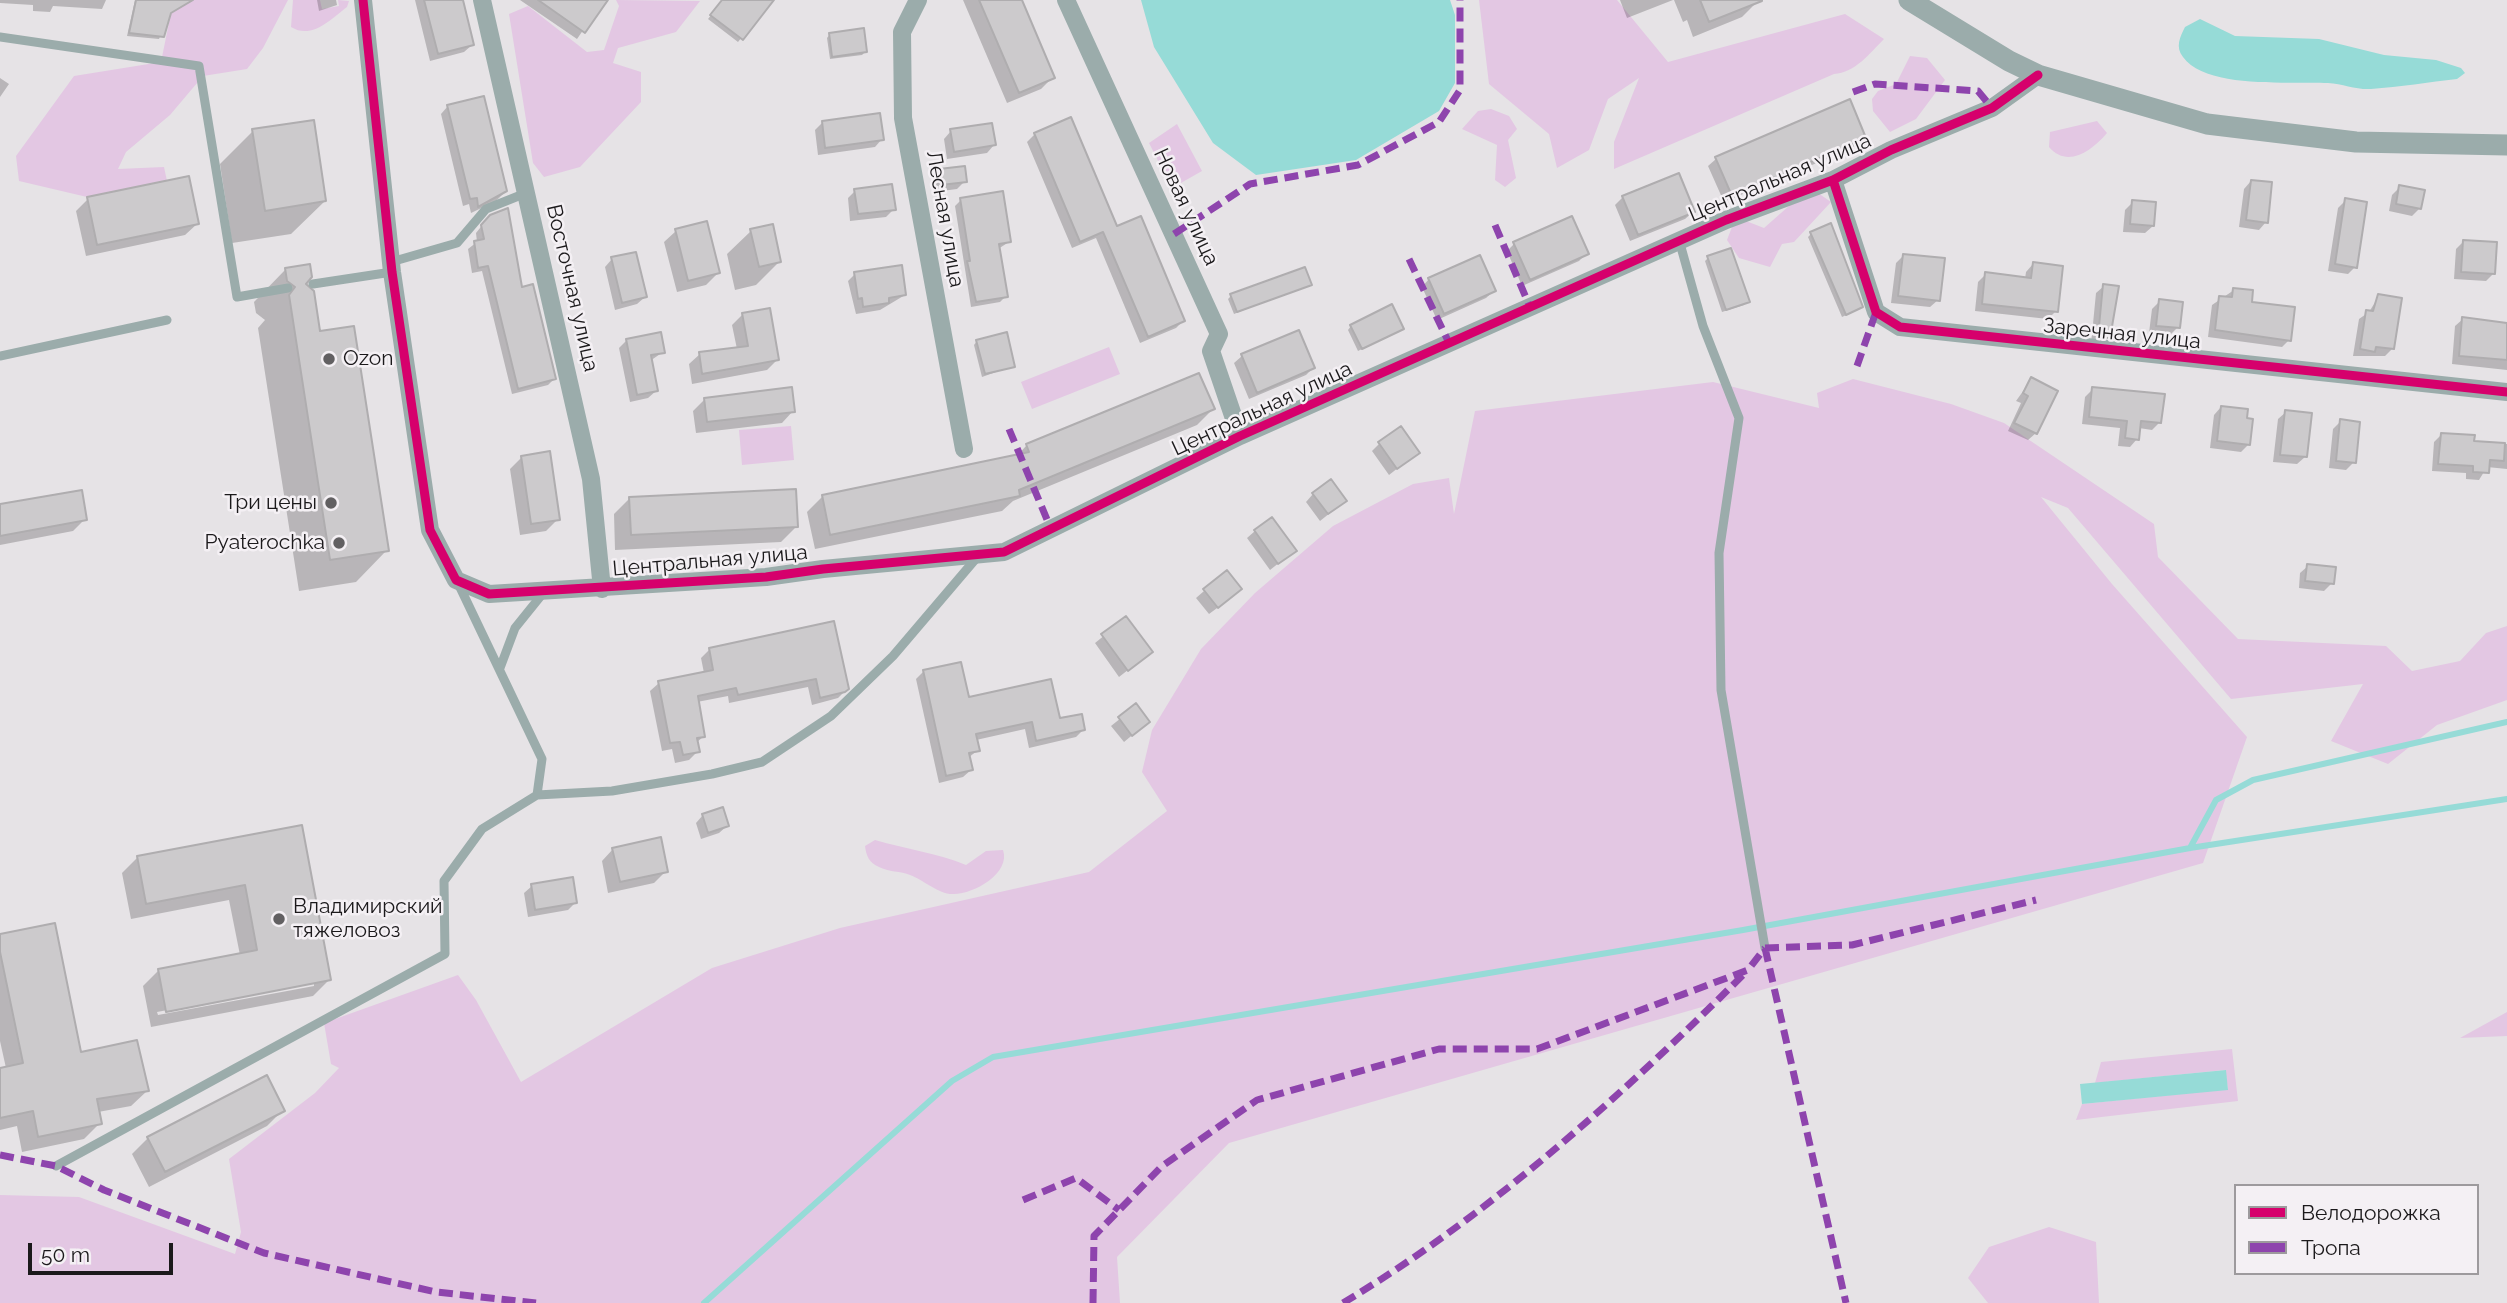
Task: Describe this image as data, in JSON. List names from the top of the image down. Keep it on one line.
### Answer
{"streets":{"street":["Центральная улица","Новая улица","Лесная улица","Восточная улица","Заречная улица"]},"crossings":[["Центральная улица","Новая улица"],["Центральная улица","Восточная улица"],["Центральная улица","Заречная улица"]],"places":["Ozon","Три цены","Pyaterochka","Владимирский тяжеловоз"],"legend":["Велодорожка","Тропа"],"scale_bar":"50 m"}
